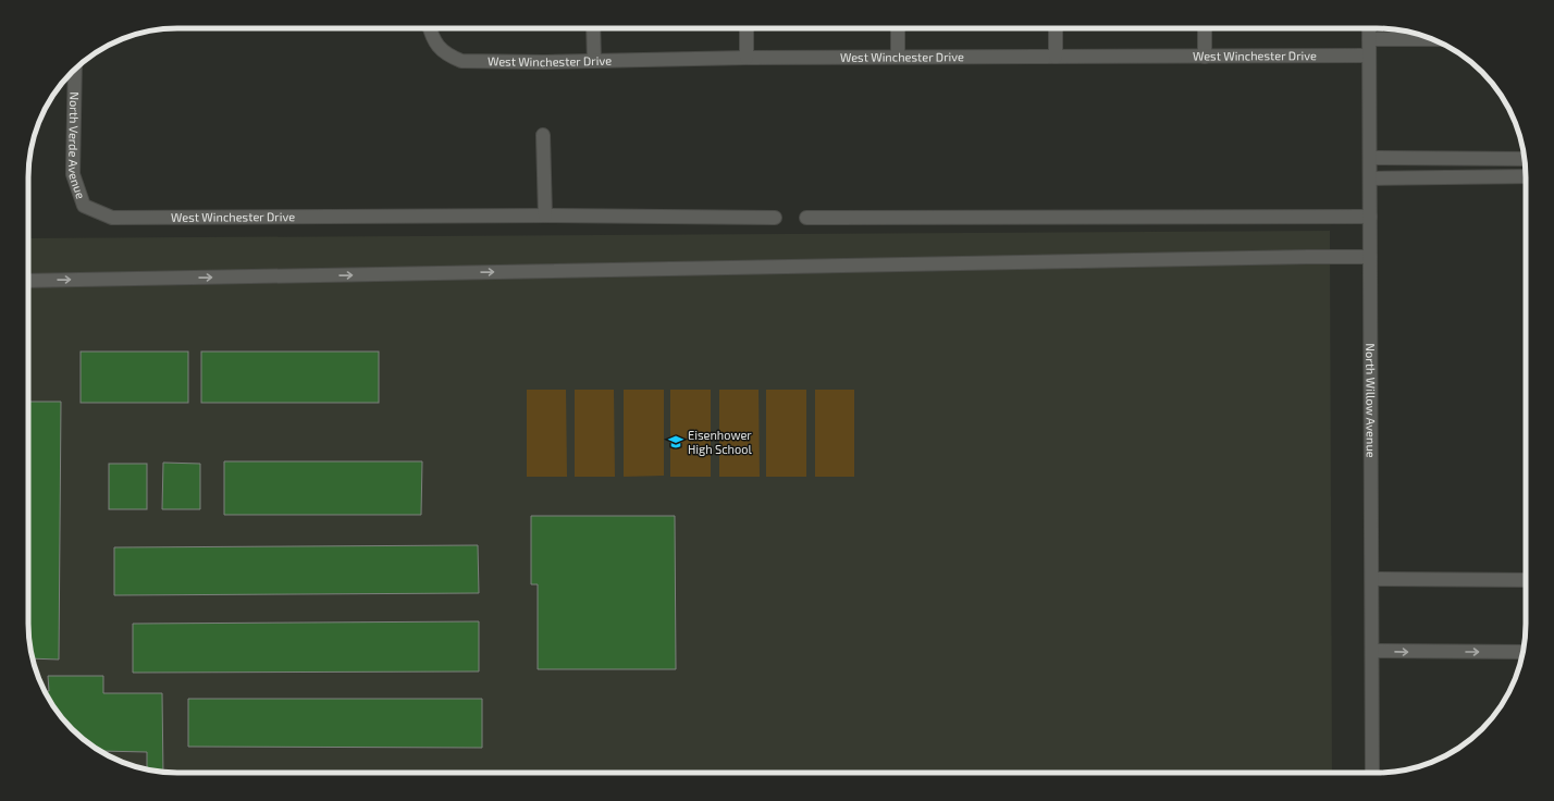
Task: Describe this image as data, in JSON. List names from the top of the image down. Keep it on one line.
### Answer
{"streets":{"street":["West Winchester Drive","North Verde Avenue","North Willow Avenue"]},"crossings":[["West Winchester Drive","North Verde Avenue"],["West Winchester Drive","North Willow Avenue"]],"places":{"school or university":["Eisenhower High School"]}}
